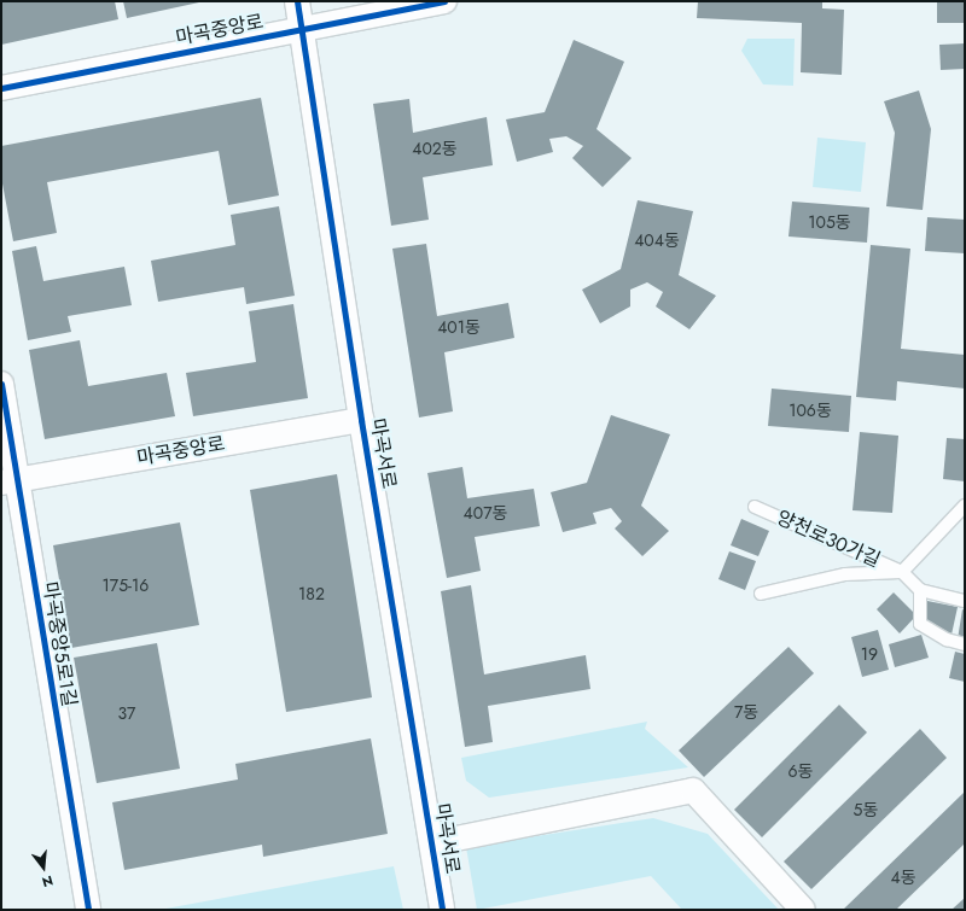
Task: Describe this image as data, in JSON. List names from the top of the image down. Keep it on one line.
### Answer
{"streets":{"street":["마곡중앙로","마곡서로","마곡중앙5로1길"],"lane":["양천로30가길"]},"crossings":[["마곡중앙로","마곡서로"],["마곡중앙로","마곡중앙5로1길"]],"house_numbers":["402동","105동","404동","401동","106동","407동","175-16","182","19","7동","37","6동","5동","4동"],"north":"bottom"}
